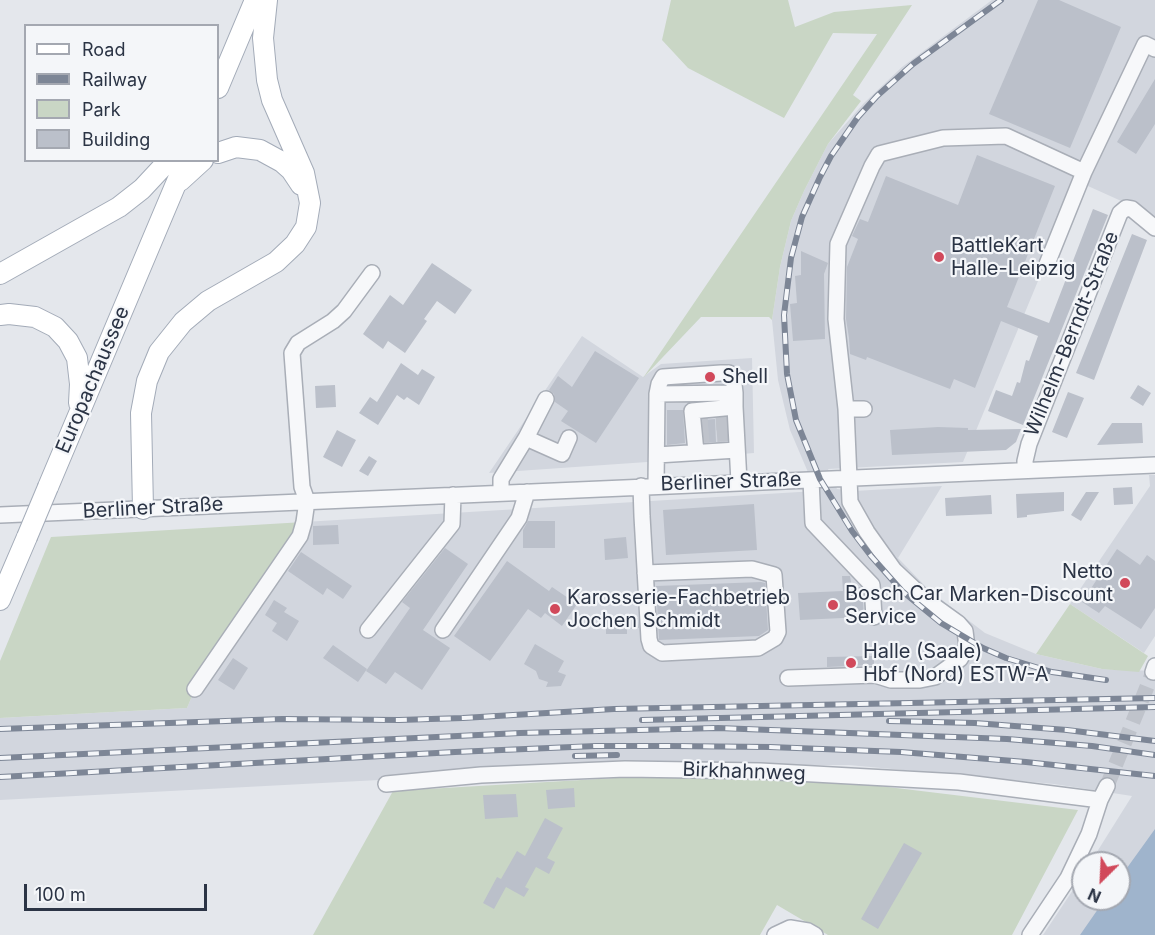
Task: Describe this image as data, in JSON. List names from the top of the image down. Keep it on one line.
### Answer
{"streets":{"main road":["Europachaussee"],"street":["Wilhelm-Berndt-Straße","Berliner Straße","Birkhahnweg"]},"crossings":[["Wilhelm-Berndt-Straße","Berliner Straße"]],"places":["BattleKart Halle-Leipzig","Shell","Netto Marken-Discount","Bosch Car Service","Karosserie-Fachbetrieb Jochen Schmidt","Halle (Saale) Hbf (Nord) ESTW-A"],"legend":["Road","Railway","Park","Building"],"scale_bar":"100 m","north":"bottom left"}
